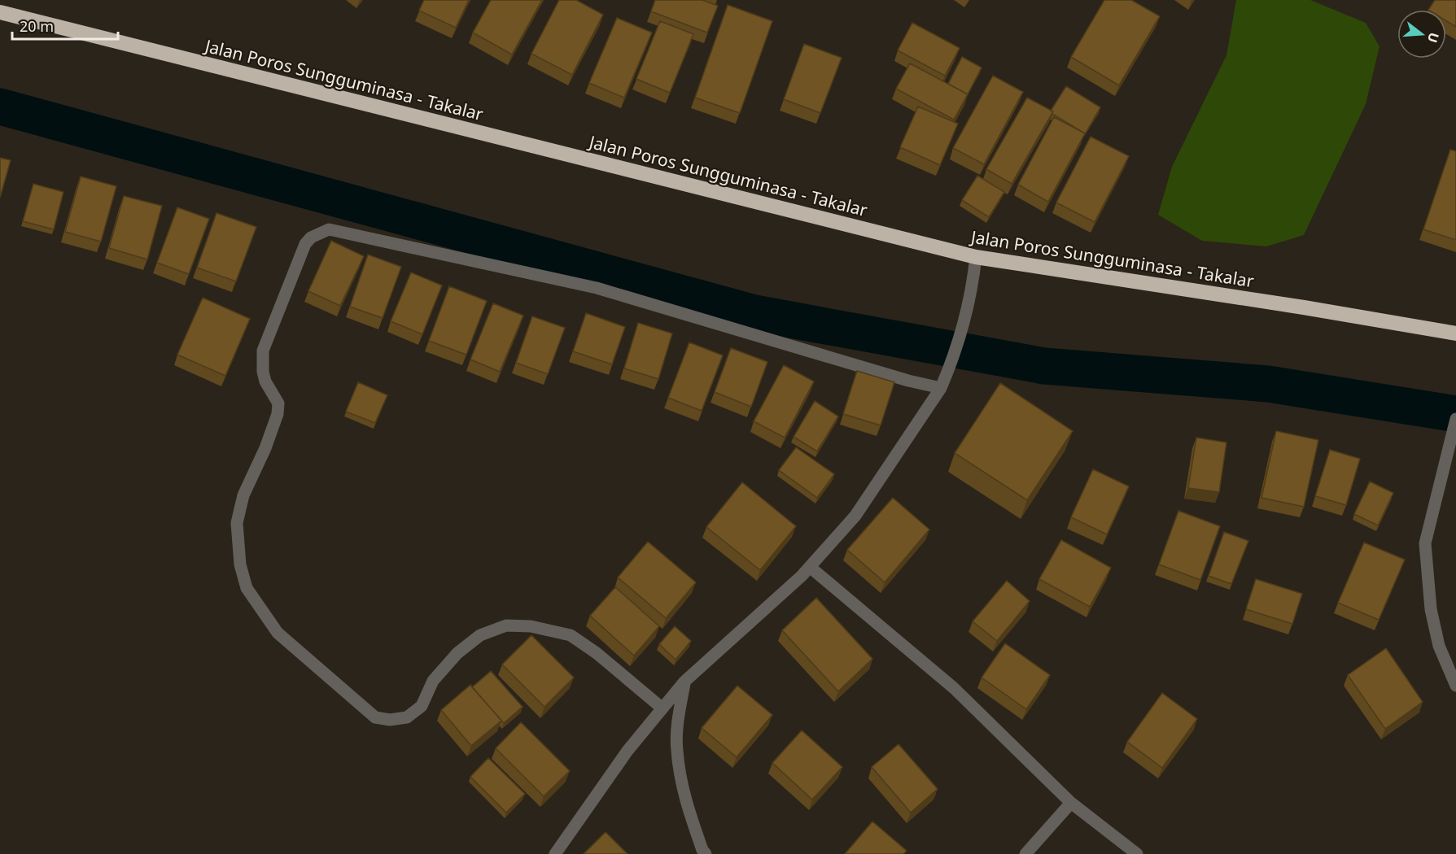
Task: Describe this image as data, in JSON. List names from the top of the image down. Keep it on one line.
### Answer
{"streets":{"highway":["Jalan Poros Sungguminasa - Takalar"]},"scale_bar":"20 m","north":"right"}
